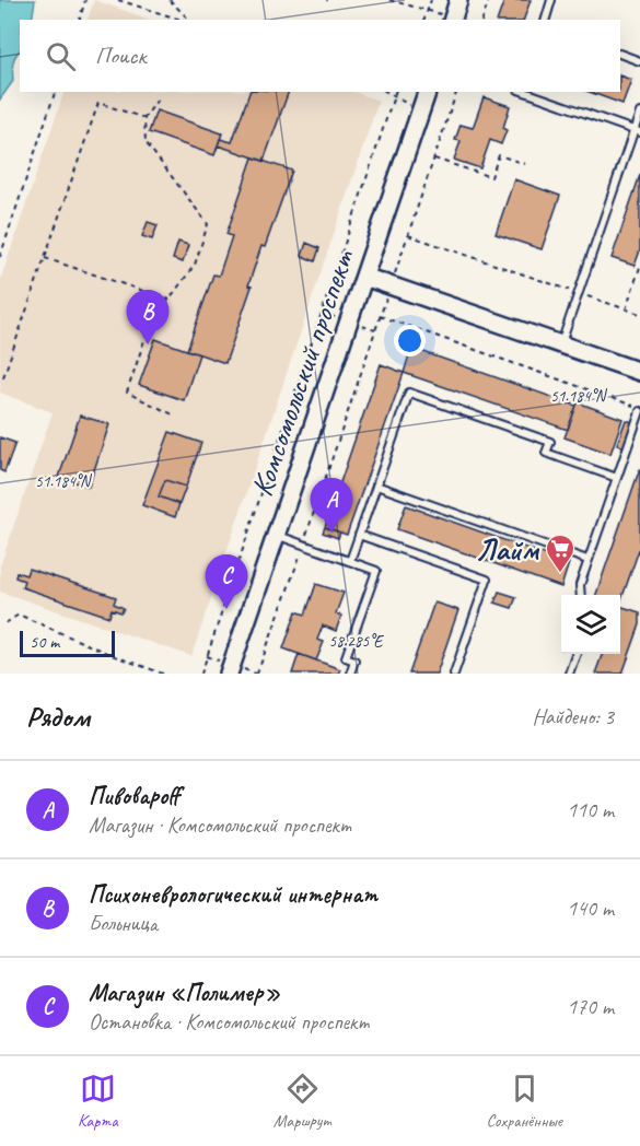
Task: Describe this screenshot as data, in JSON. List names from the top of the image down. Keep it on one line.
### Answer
{"streets":{"street":["Комсомольский проспект"]},"places":{"supermarket":["Лайм"]},"scale_bar":"50 m","page":{"search":"Поиск","pins":["B","A","C"],"scale":"50 m","heading":["Рядом","Найдено: 3"],"list":[{"mark":"A","name":"Пивовароff","note":"Магазин · Комсомольский проспект","value":"110 m"},{"mark":"B","name":"Психоневрологический интернат","note":"Больница","value":"140 m"},{"mark":"C","name":"Магазин «Полимер»","note":"Остановка · Комсомольский проспект","value":"170 m"}],"nav":["Карта","Маршрут","Сохранённые"]},"coordinates":["51.184°N","58.285°E"]}
